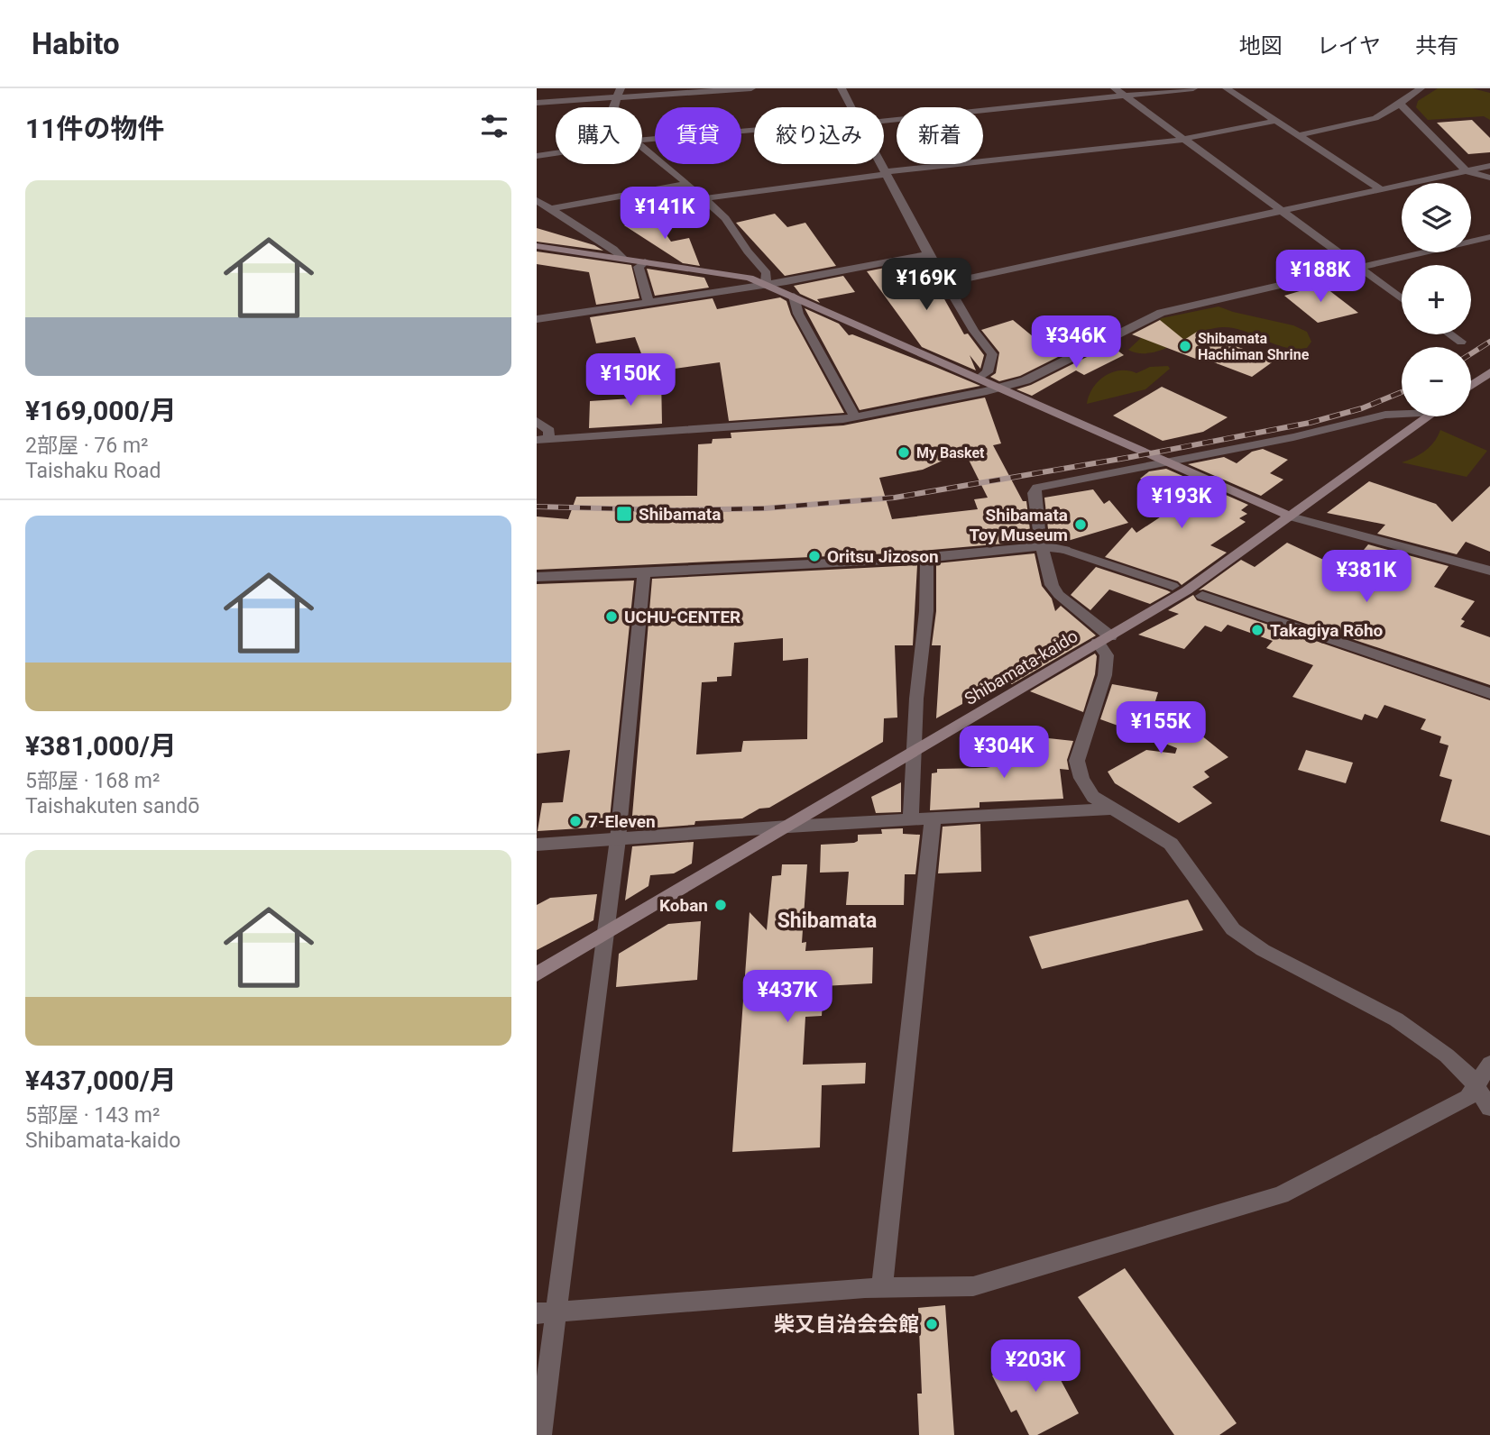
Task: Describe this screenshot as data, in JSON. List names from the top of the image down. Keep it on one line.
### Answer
{"streets":{"main road":["Shibamata-kaido"]},"districts":["Shibamata"],"places":{"other":["Shibamata Hachiman Shrine","My Basket","Shibamata Toy Museum","Oritsu Jizoson","UCHU-CENTER","Takagiya Rōho","7-Eleven","Koban","柴又自治会会館"],"transit":["Shibamata"]},"page":{"header":"Habito","nav":["地図","レイヤ","共有"],"heading":"11件の物件","chip":["購入","賃貸","絞り込み","新着"],"list":[{"name":"¥169,000/月","note":"2部屋 · 76 m² · Taishaku Road"},{"name":"¥381,000/月","note":"5部屋 · 168 m² · Taishakuten sandō"},{"name":"¥437,000/月","note":"5部屋 · 143 m² · Shibamata-kaido"}],"map_buttons":["+","−"],"price":["¥141K","¥188K","¥169K","¥346K","¥150K","¥193K","¥381K","¥155K","¥304K","¥437K","¥203K"]}}
